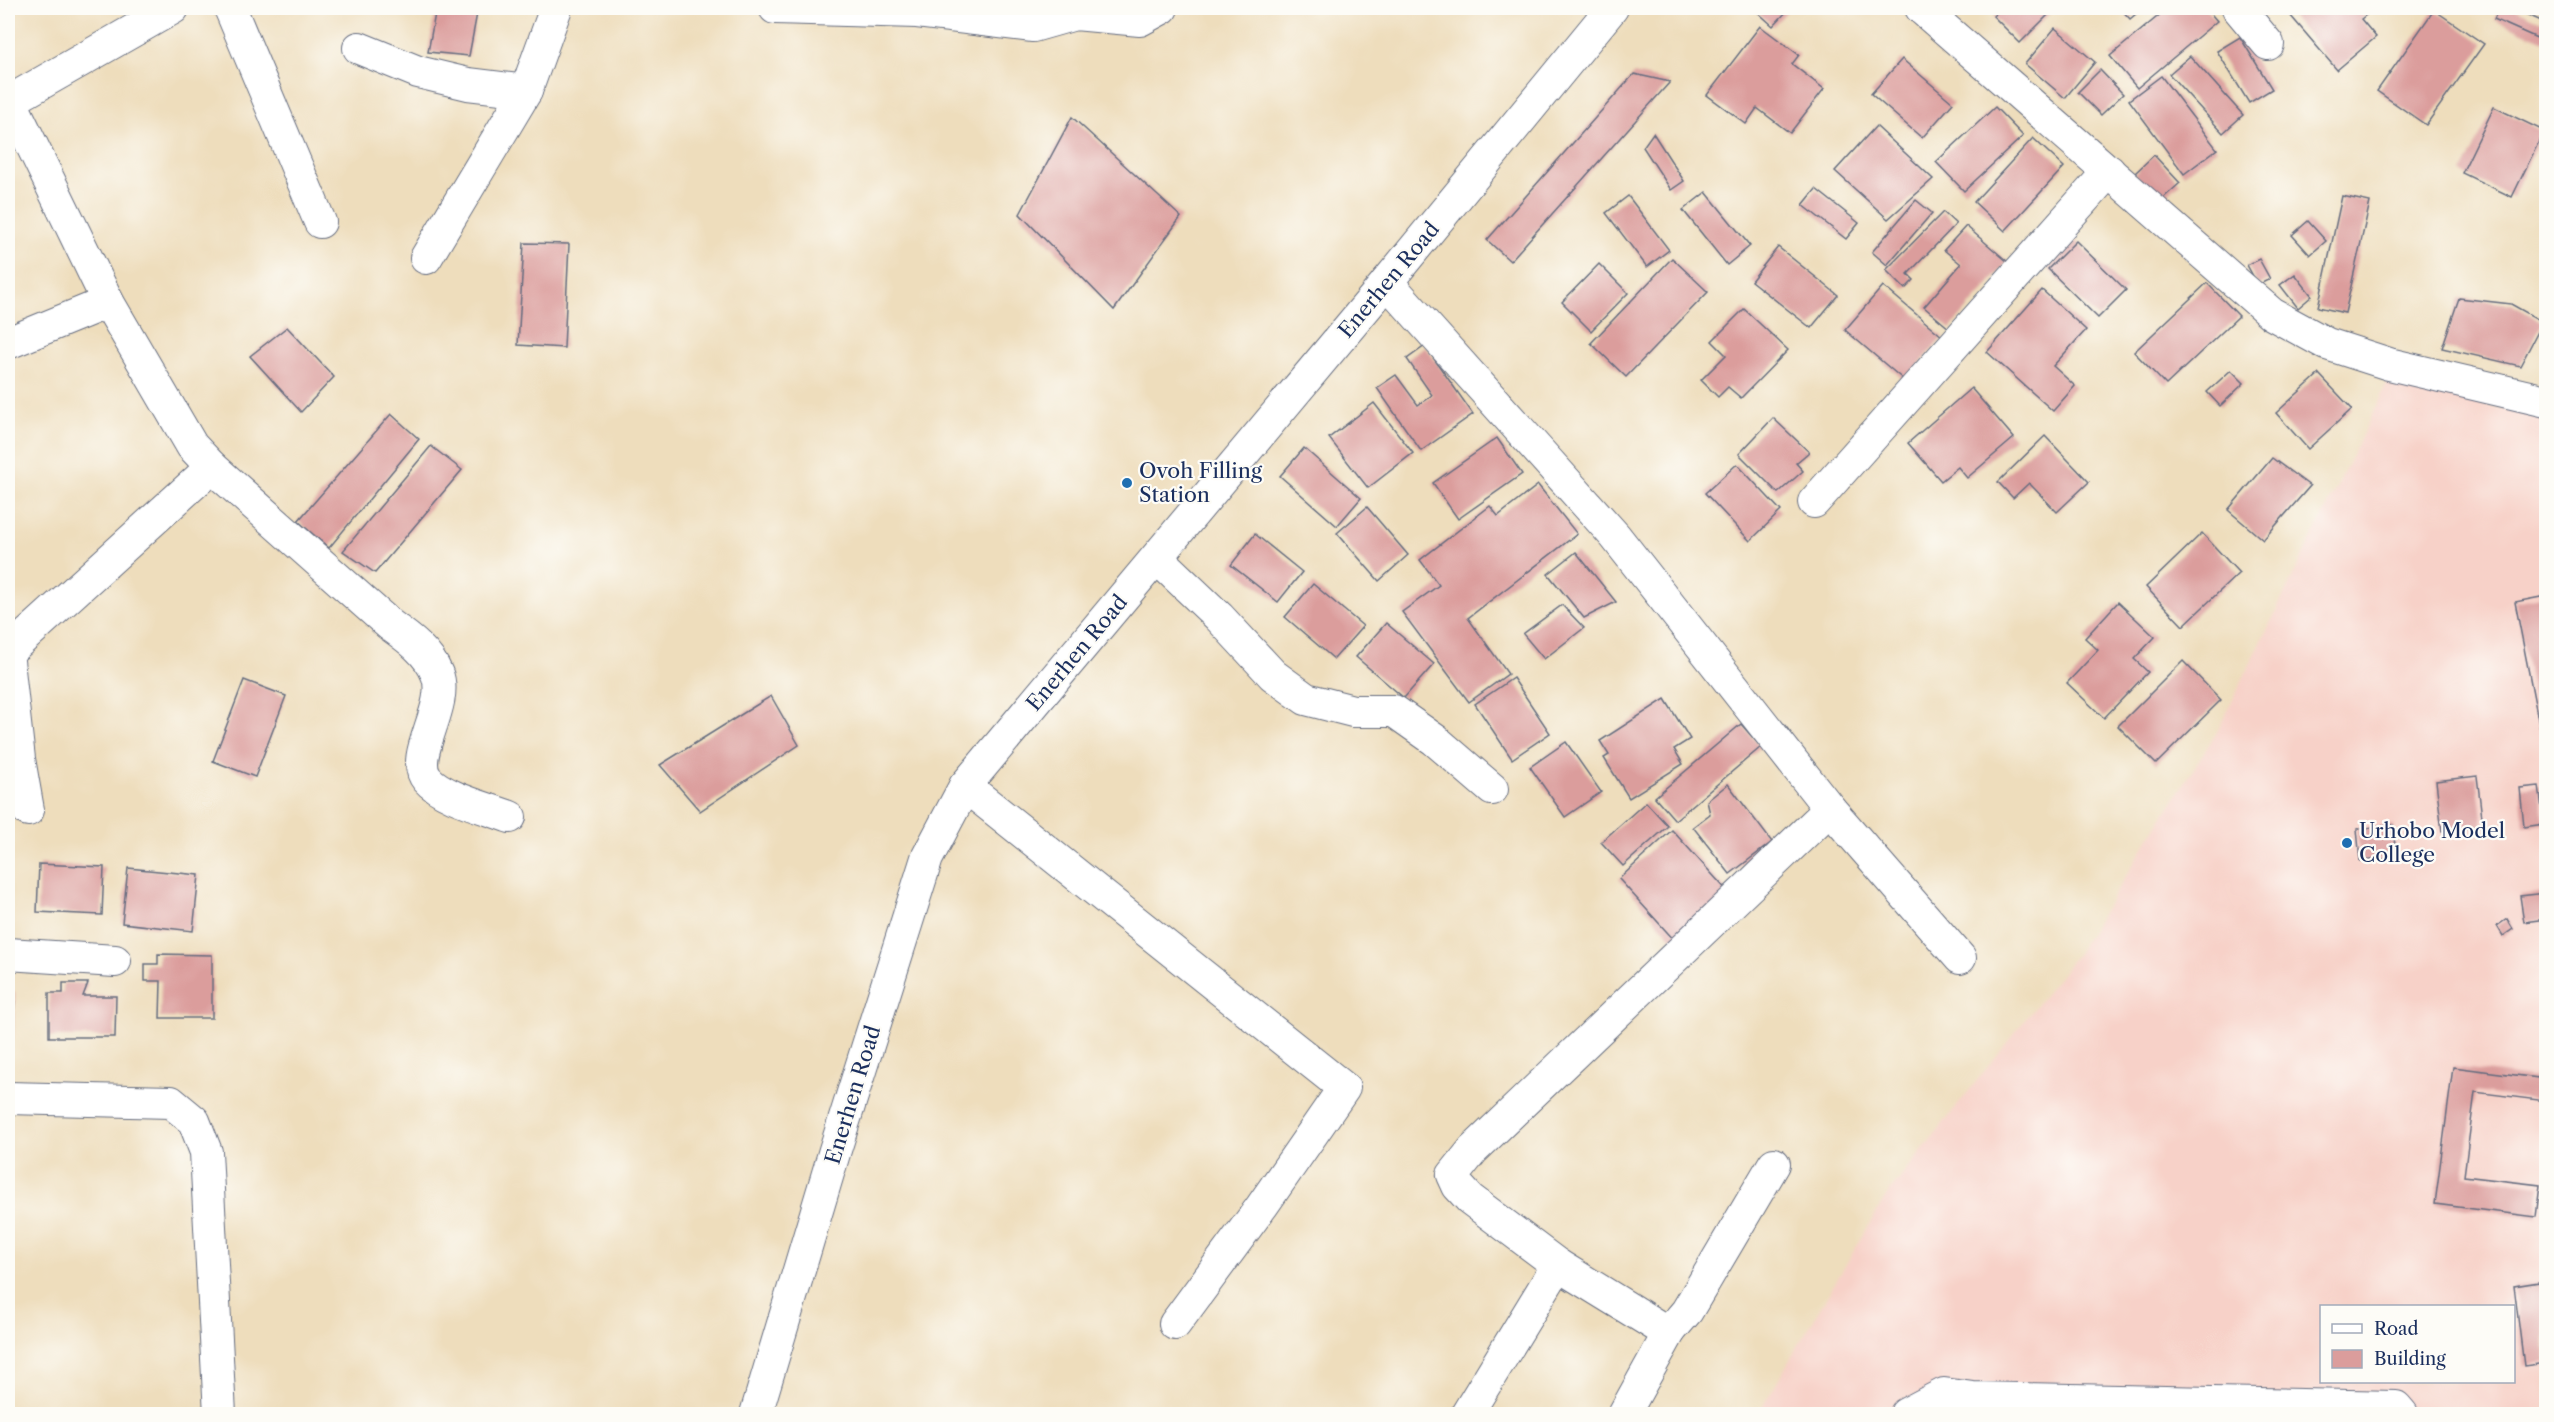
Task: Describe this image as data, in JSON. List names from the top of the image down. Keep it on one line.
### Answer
{"streets":{"street":["Enerhen Road"]},"places":["Ovoh Filling Station","Urhobo Model College"],"legend":["Road","Building"]}
